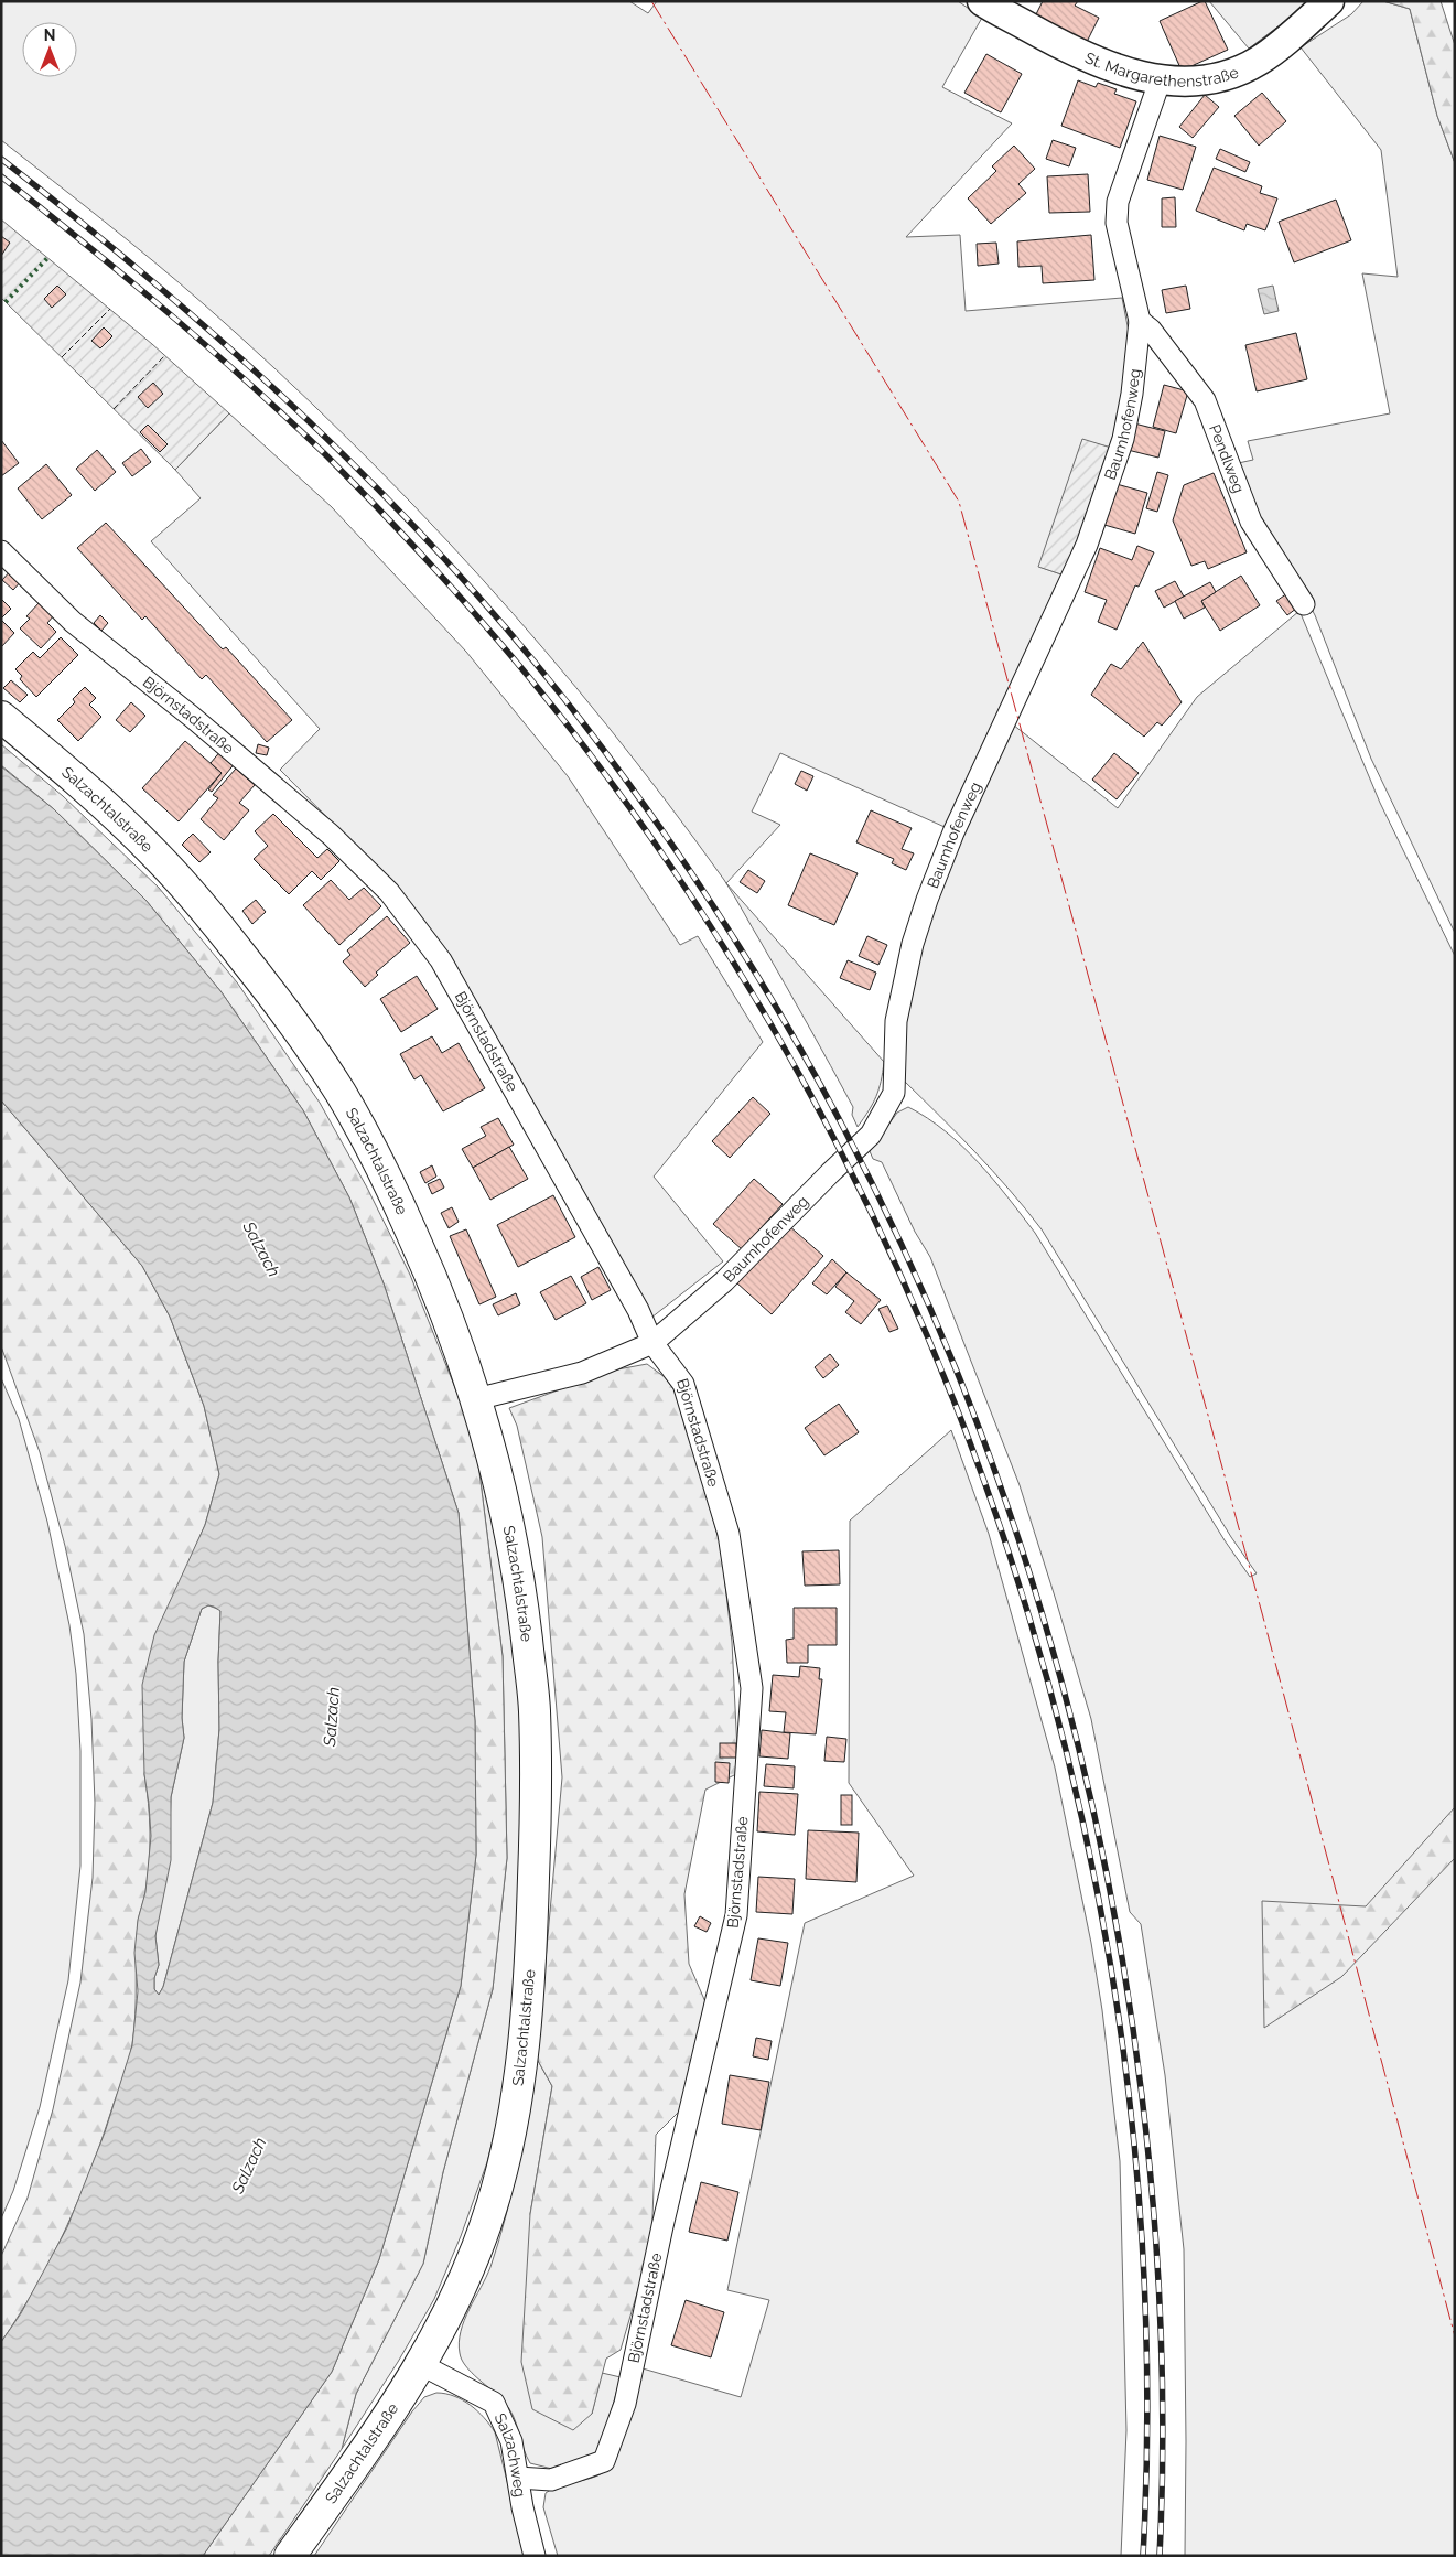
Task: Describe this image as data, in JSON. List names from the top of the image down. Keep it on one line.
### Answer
{"streets":{"main road":["Salzachtalstraße"],"street":["St. Margarethenstraße","Baumhofenweg","Pendlweg","Björnstadstraße","Salzachweg"]},"crossings":[["St. Margarethenstraße","Baumhofenweg"],["Baumhofenweg","Pendlweg"],["Baumhofenweg","Björnstadstraße"],["Baumhofenweg","Salzachtalstraße"],["Björnstadstraße","Salzachweg"],["Salzachtalstraße","Salzachweg"]],"water":["Salzach"],"north":"top"}
